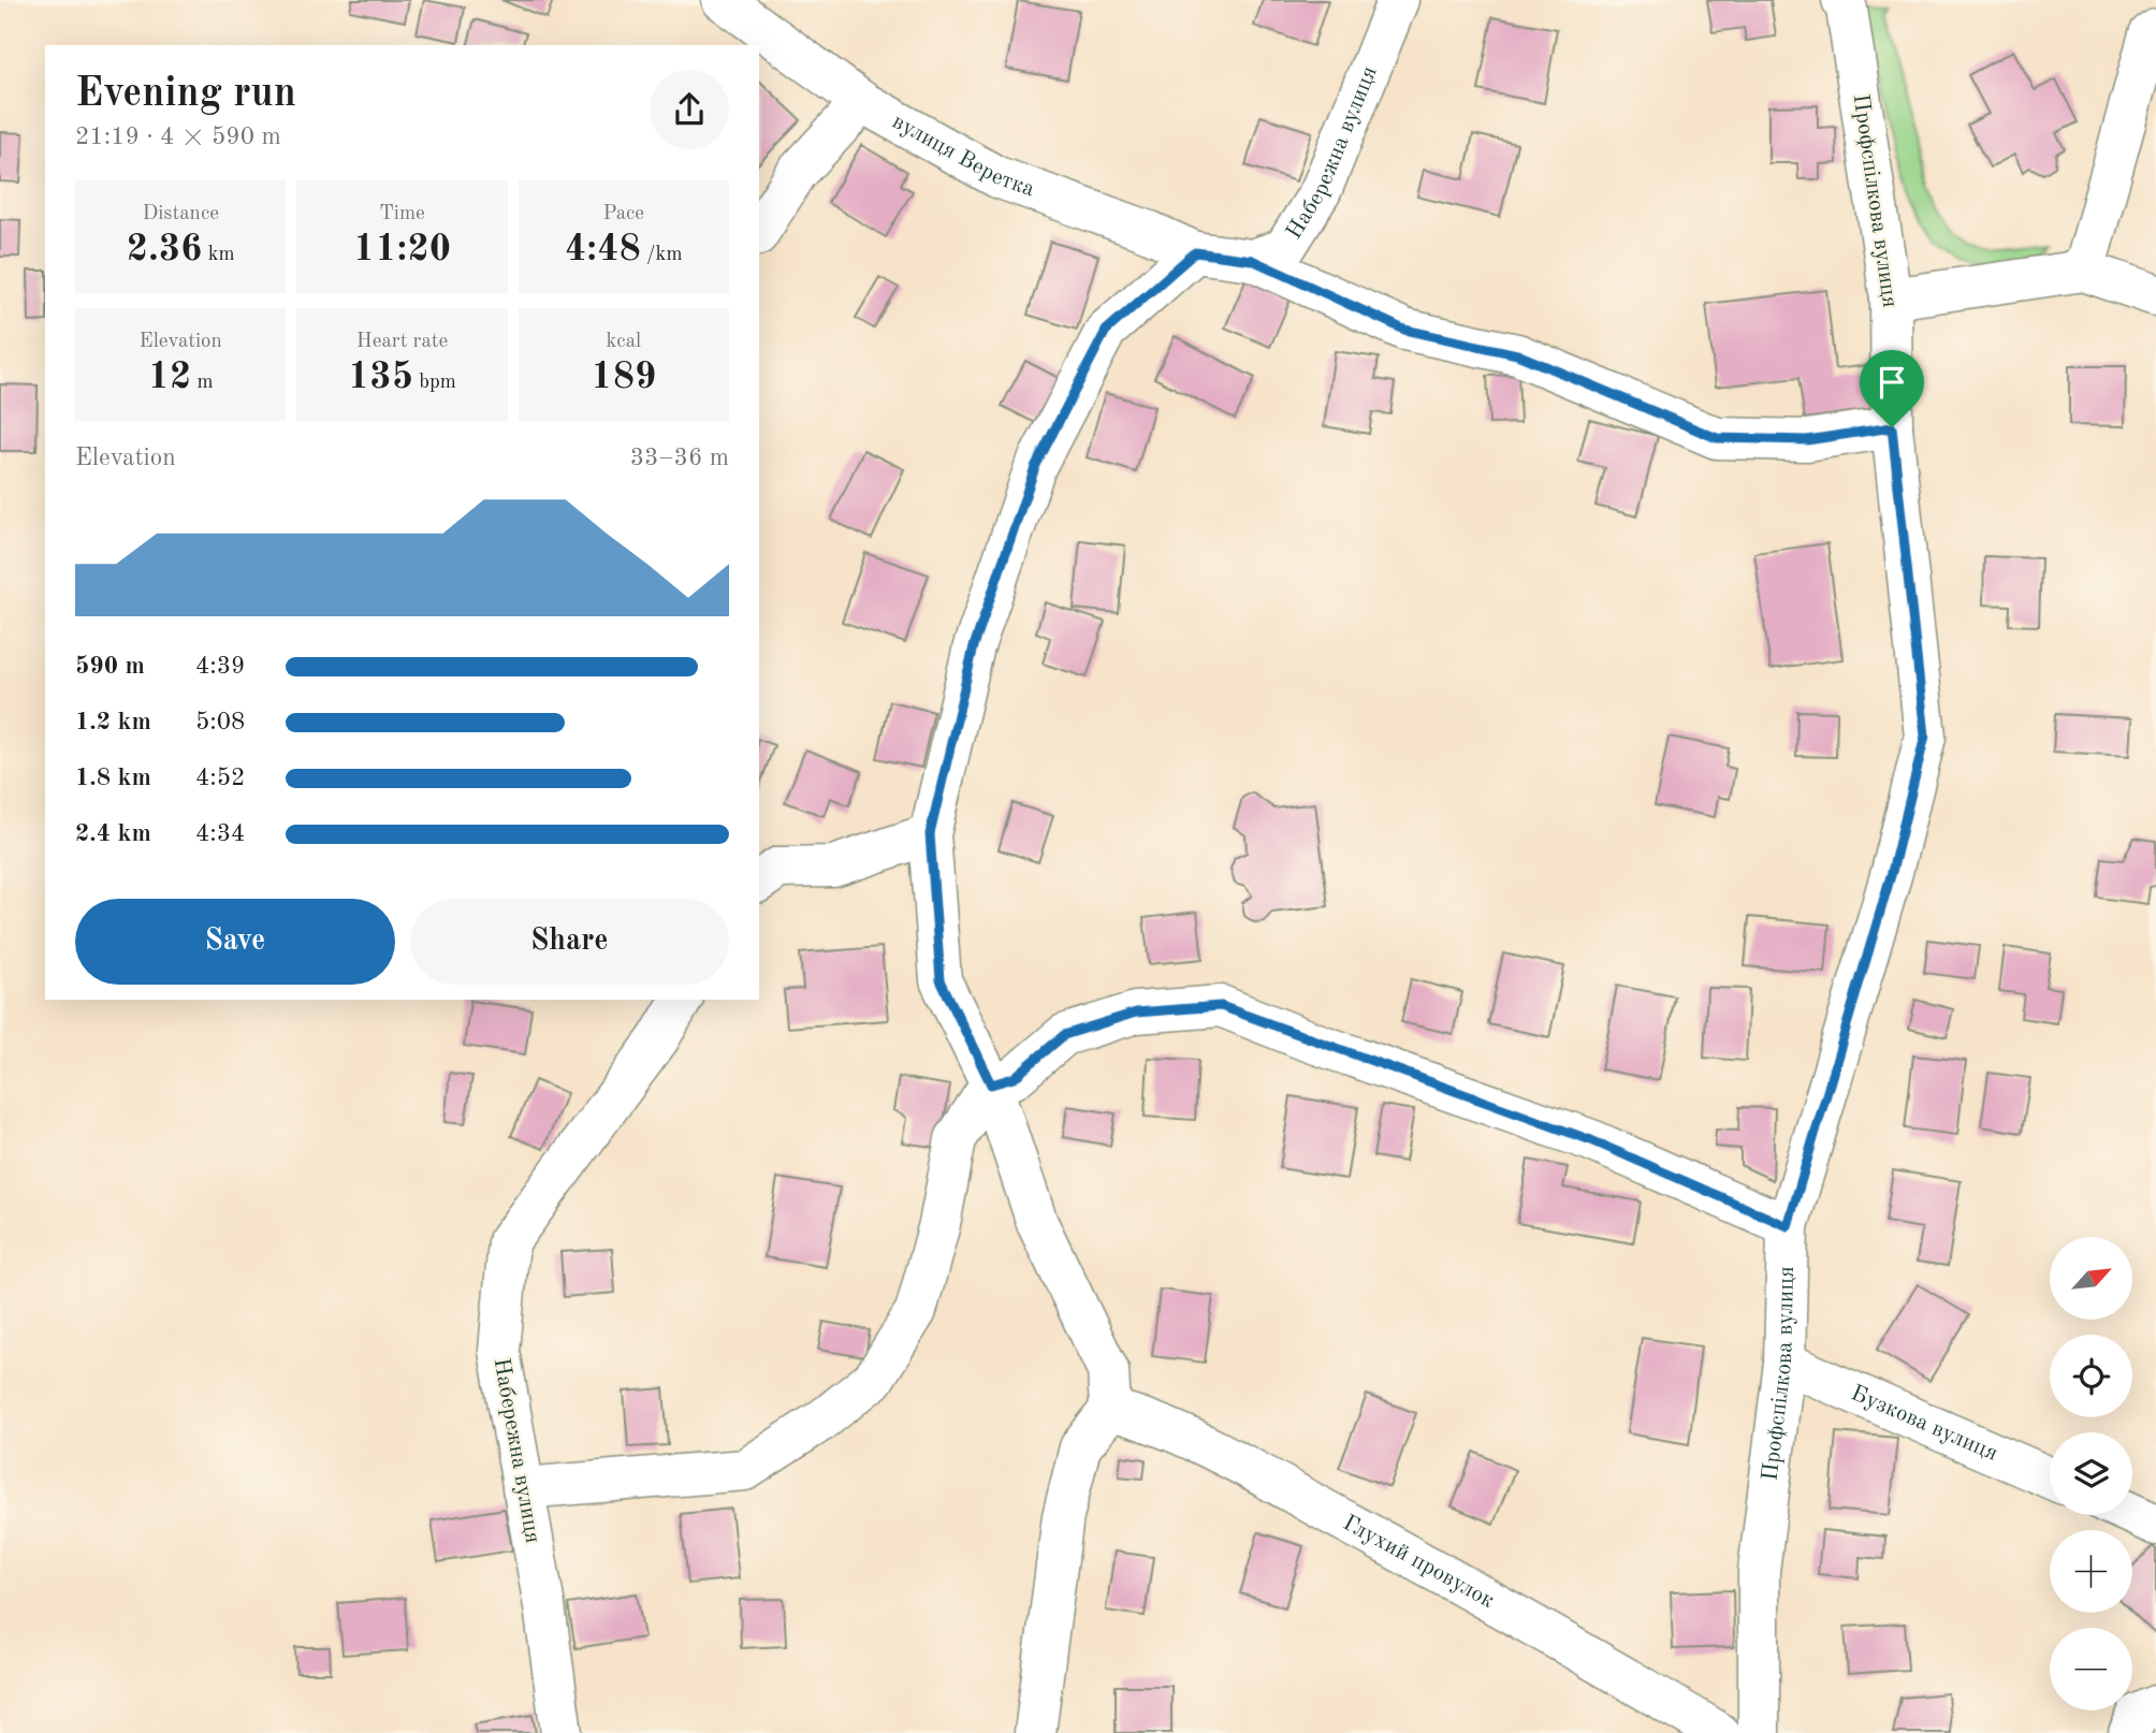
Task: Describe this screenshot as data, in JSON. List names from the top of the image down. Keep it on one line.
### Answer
{"streets":{"street":["Набережна вулиця","вулиця Веретка","Профспілкова вулиця","Бузкова вулиця","Глухий провулок"]},"crossings":[["Набережна вулиця","вулиця Веретка"],["вулиця Веретка","Профспілкова вулиця"],["Профспілкова вулиця","Бузкова вулиця"]],"north":"top right","page":{"heading":["Evening run","21:19 · 4 × 590 m"],"stats":[["Distance","2.36 km"],["Time","11:20"],["Pace","4:48 /km"],["Elevation","12 m"],["Heart rate","135 bpm"],["kcal","189"]],"chart":["Elevation","33–36 m"],"list":[{"name":"590 m","note":"4:39"},{"name":"1.2 km","note":"5:08"},{"name":"1.8 km","note":"4:52"},{"name":"2.4 km","note":"4:34"}],"buttons":["Save","Share"],"map_buttons":["+","−"]}}
